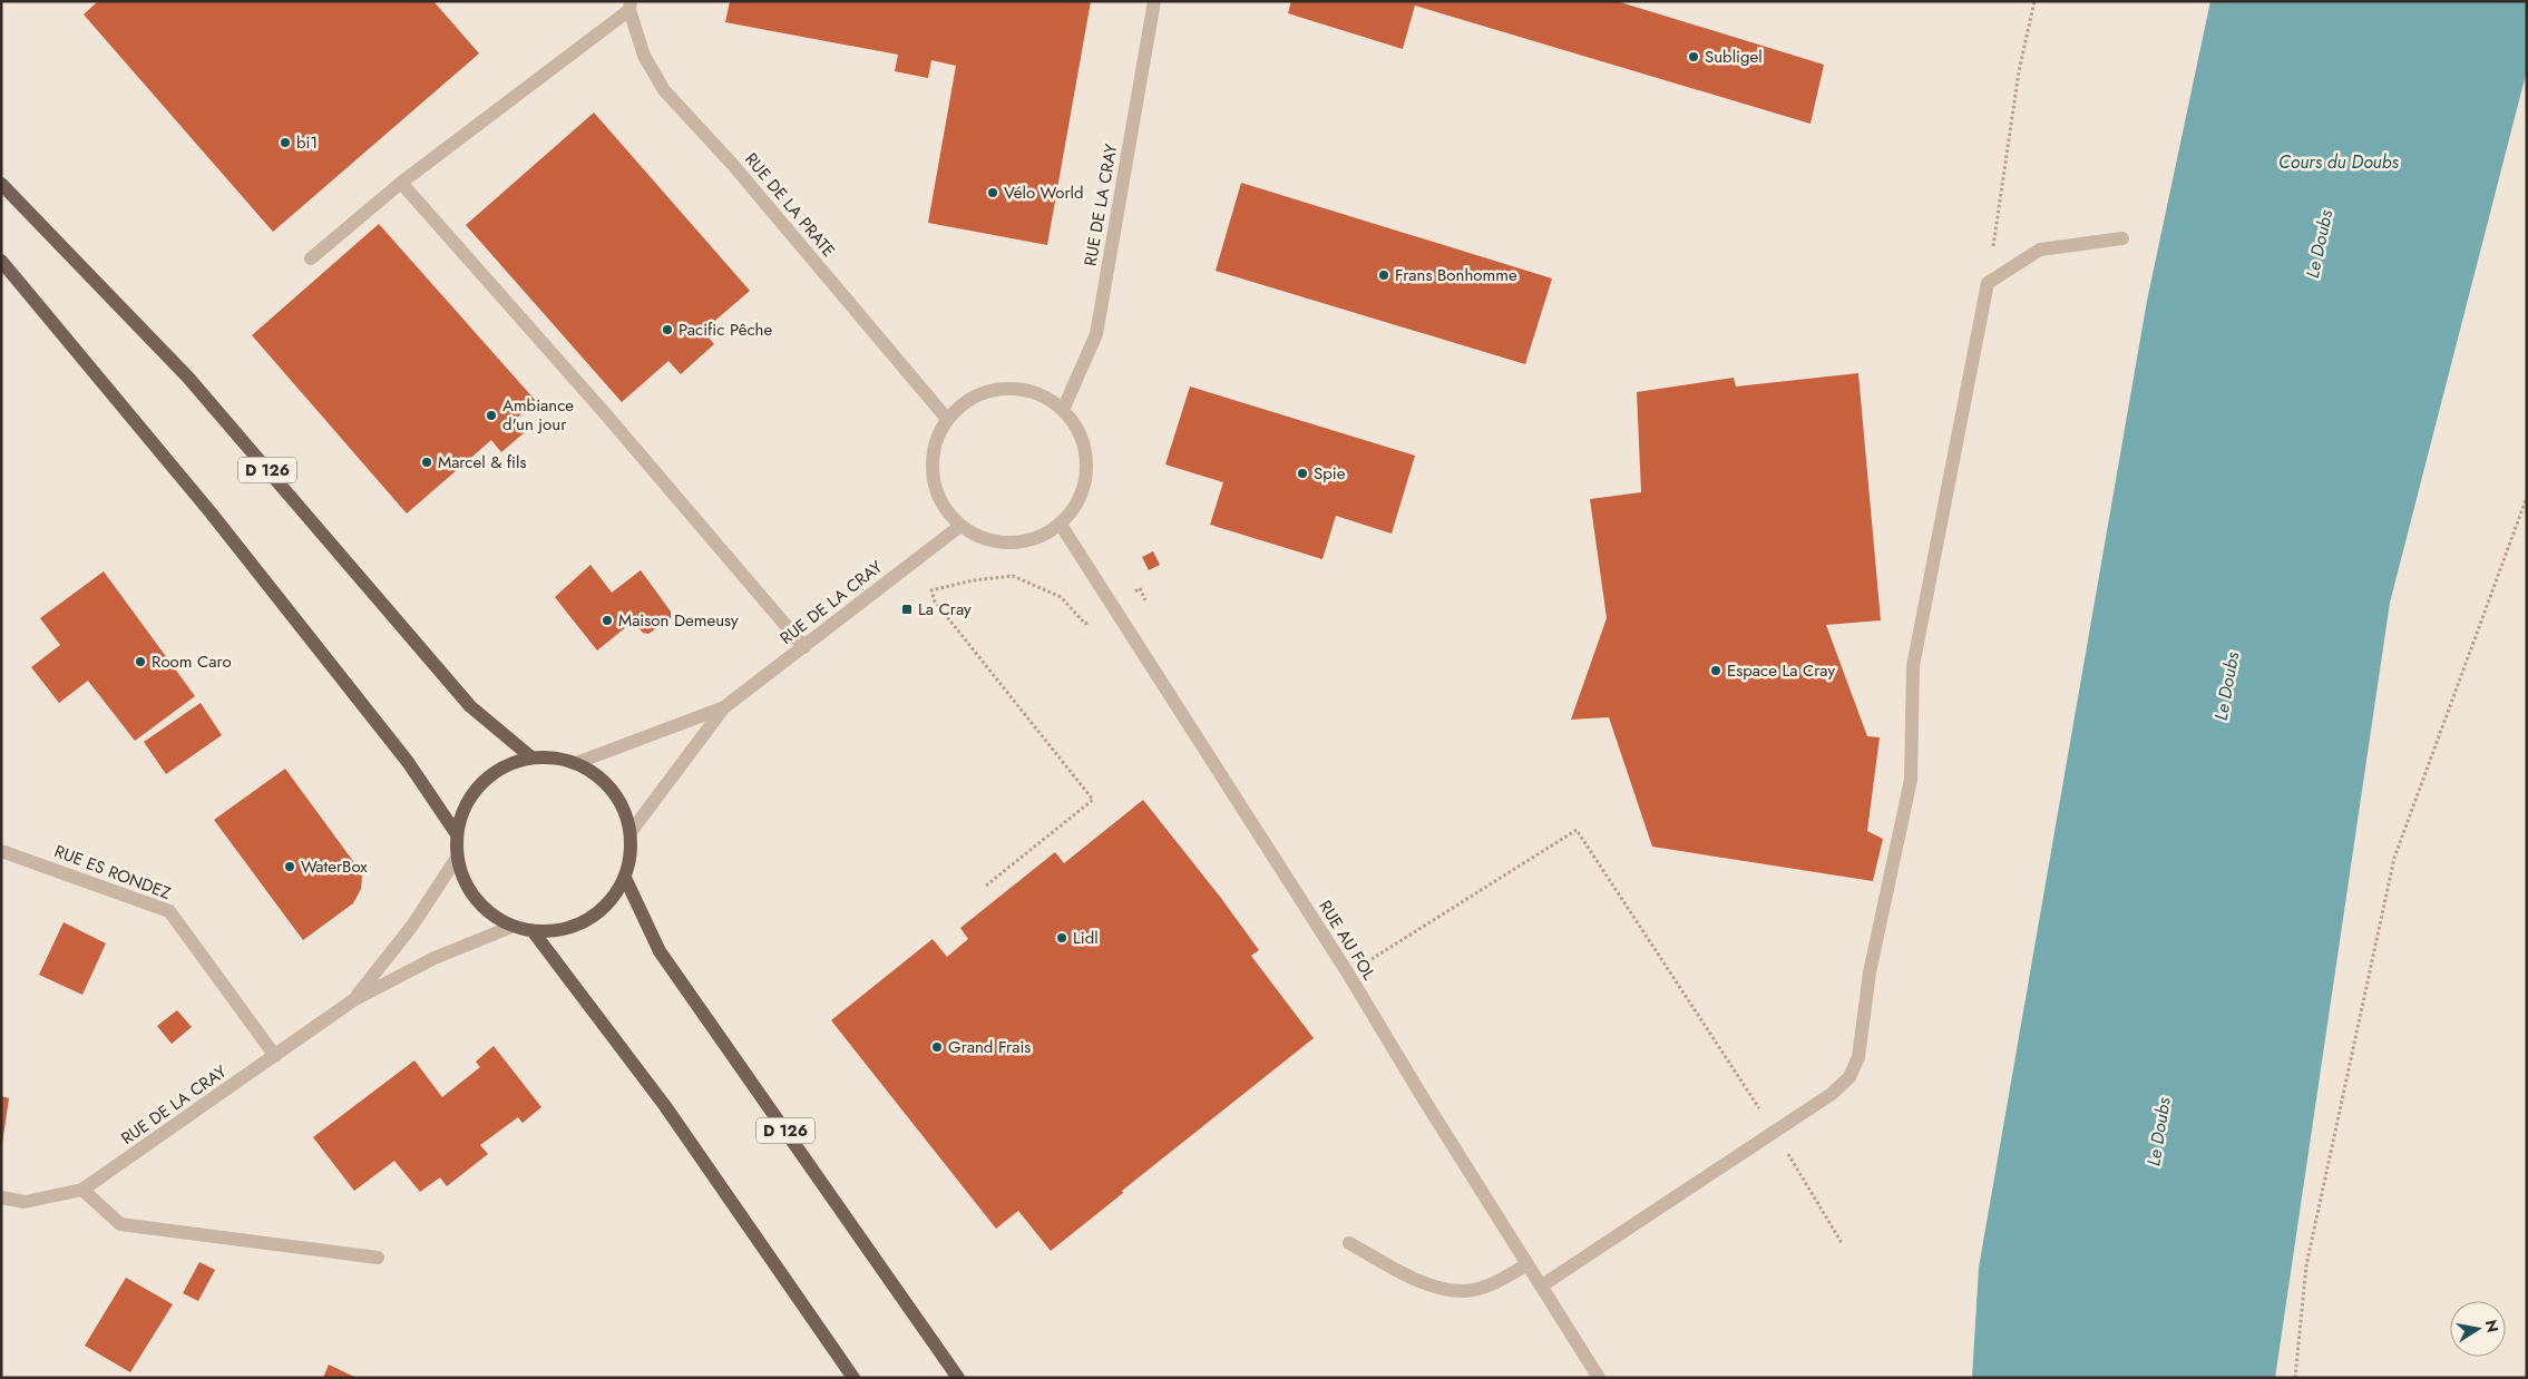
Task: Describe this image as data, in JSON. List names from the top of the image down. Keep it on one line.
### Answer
{"streets":{"main road":["D 126"],"street":["RUE DE LA PRATE","RUE DE LA CRAY","RUE ES RONDEZ","RUE AU FOL"]},"crossings":[["RUE DE LA PRATE","RUE DE LA CRAY"],["RUE DE LA PRATE","RUE AU FOL"],["RUE DE LA CRAY","D 126"],["RUE DE LA CRAY","RUE ES RONDEZ"],["RUE DE LA CRAY","RUE AU FOL"]],"water":["Cours du Doubs","Le Doubs"],"places":{"other":["Subligel","bi1","Vélo World","Frans Bonhomme","Pacific Pêche","Ambiance d'un jour","Marcel & fils","Spie","Maison Demeusy","Room Caro","Espace La Cray","WaterBox","Lidl","Grand Frais"],"transit":["La Cray"]},"north":"right"}
